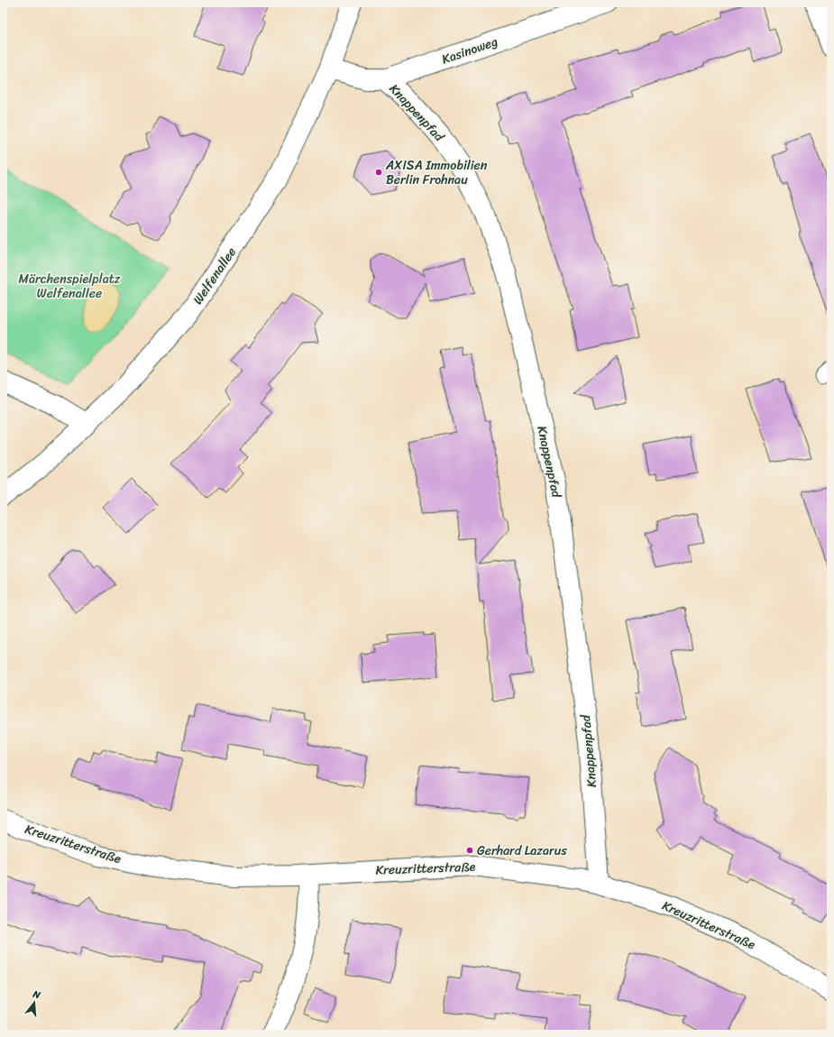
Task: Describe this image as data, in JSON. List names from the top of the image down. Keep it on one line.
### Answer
{"streets":{"street":["Kasinoweg","Knappenpfad","Welfenallee","Kreuzritterstraße"]},"crossings":[["Kasinoweg","Knappenpfad"],["Kasinoweg","Welfenallee"],["Knappenpfad","Kreuzritterstraße"]],"parks":["Märchenspielplatz Welfenallee"],"places":["AXISA Immobilien Berlin Frohnau","Gerhard Lazarus"],"north":"top"}
